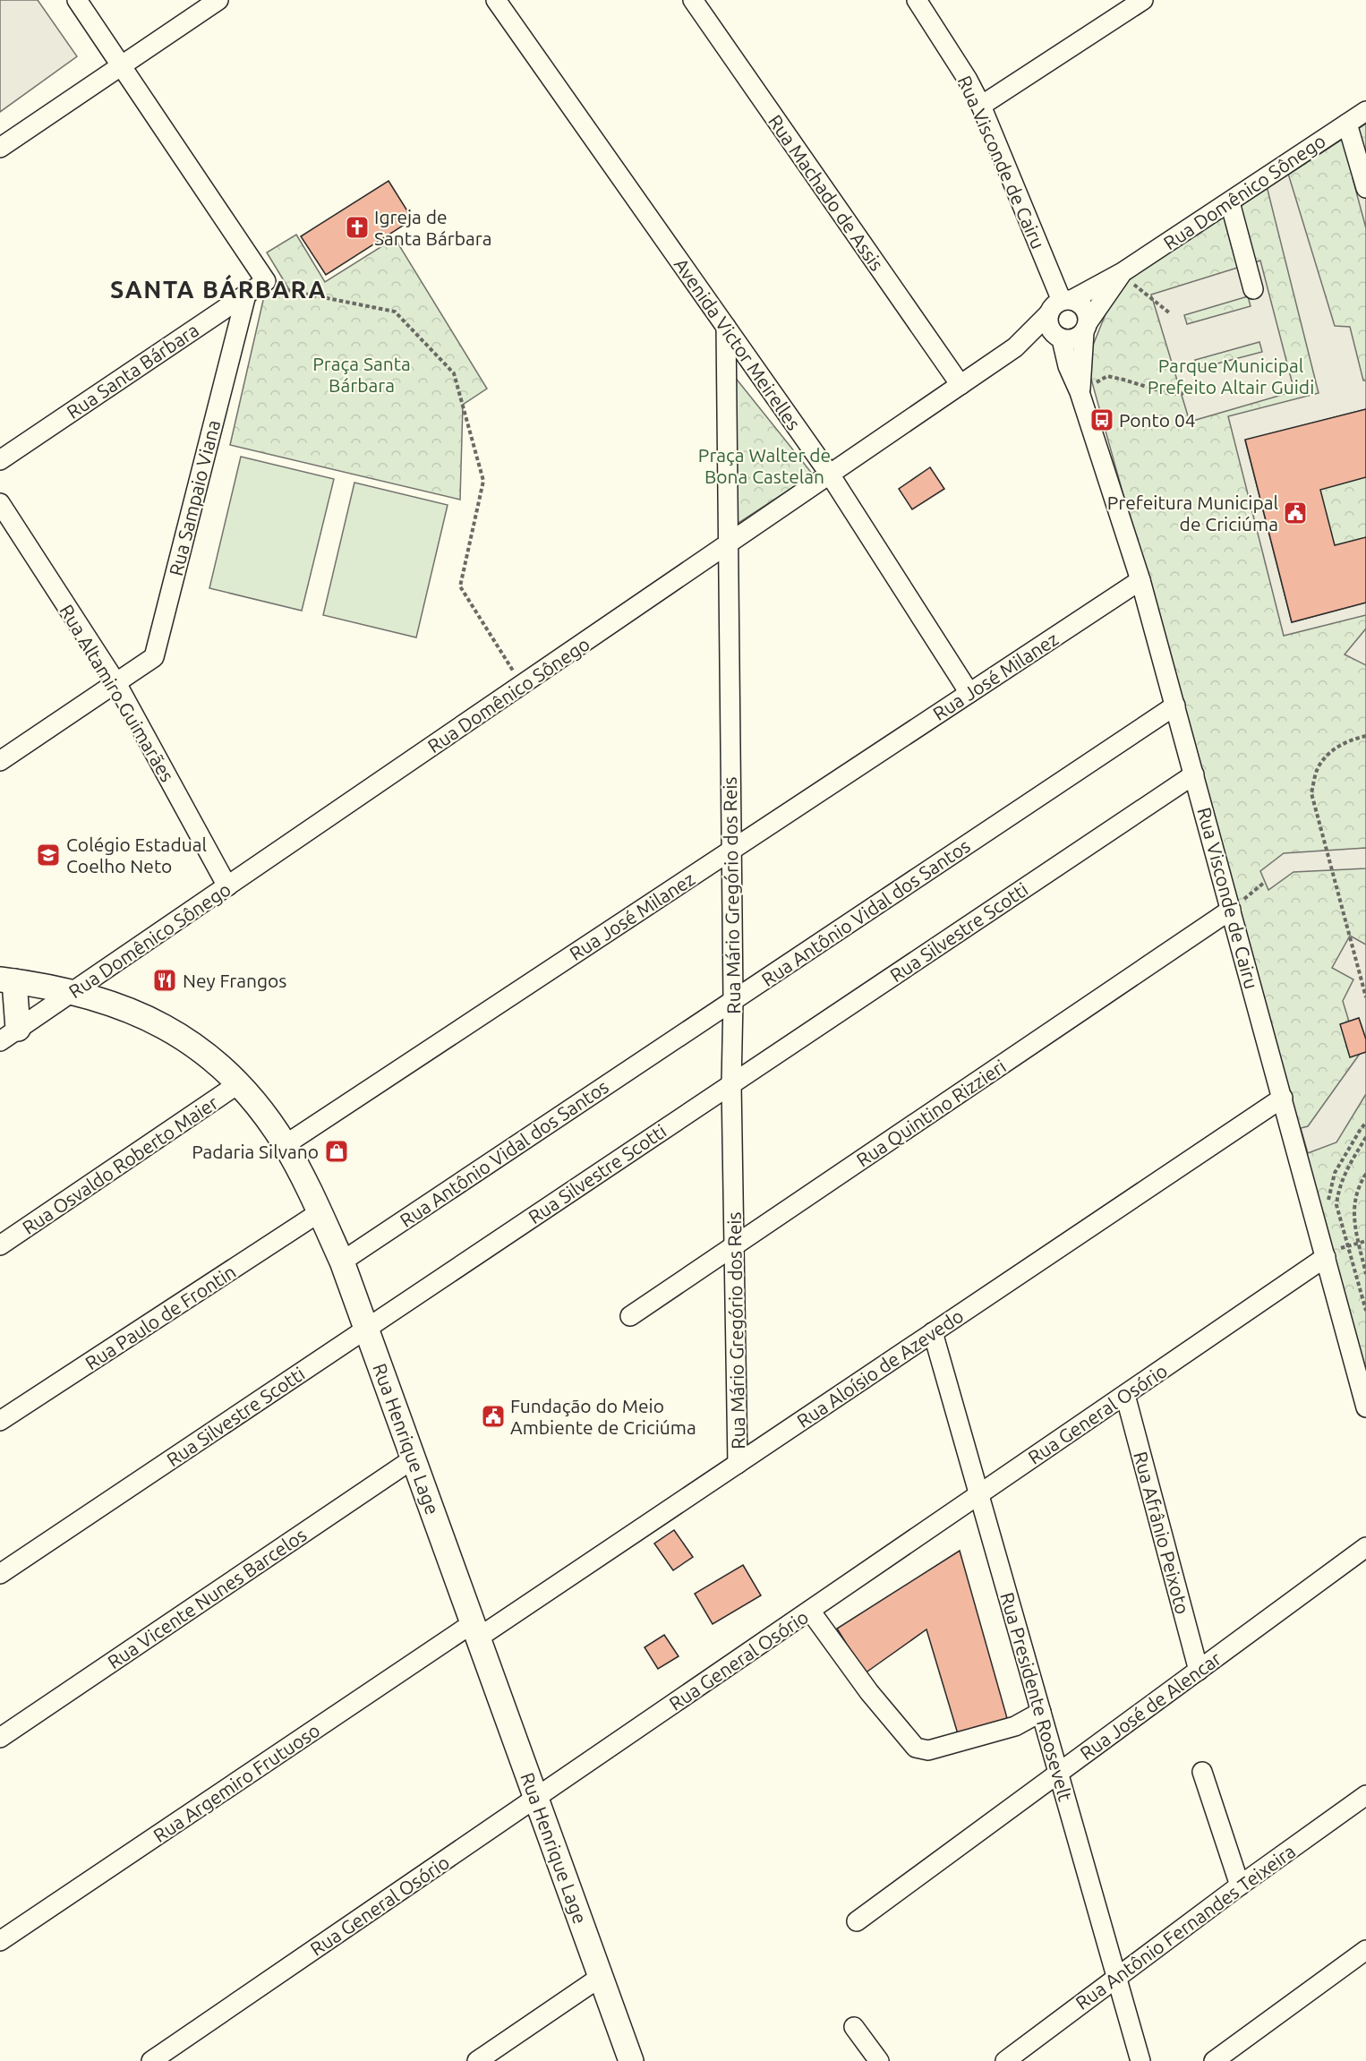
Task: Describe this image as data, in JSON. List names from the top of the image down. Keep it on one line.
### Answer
{"streets":{"main road":["Rua Henrique Lage"],"street":["Rua Visconde de Cairu","Rua Domênico Sônego","Rua Machado de Assis","Avenida Victor Meirelles","Rua Santa Bárbara","Rua Sampaio Viana","Rua José Milanez","Rua Altamiro Guimarães","Rua Mário Gregório dos Reis","Rua Antônio Vidal dos Santos","Rua Silvestre Scotti","Rua Quintino Rizzieri","Rua Osvaldo Roberto Maier","Rua Paulo de Frontin","Rua Aloísio de Azevedo","Rua General Osório","Rua Afrânio Peixoto","Rua Vicente Nunes Barcelos","Rua Presidente Roosevelt","Rua José de Alencar","Rua Argemiro Frutuoso","Rua Antônio Fernandes Teixeira"]},"crossings":[["Rua Visconde de Cairu","Rua Domênico Sônego"],["Rua Visconde de Cairu","Rua José Milanez"],["Rua Visconde de Cairu","Rua Antônio Vidal dos Santos"],["Rua Visconde de Cairu","Rua Silvestre Scotti"],["Rua Visconde de Cairu","Rua Quintino Rizzieri"],["Rua Visconde de Cairu","Rua Aloísio de Azevedo"],["Rua Visconde de Cairu","Rua General Osório"],["Rua Domênico Sônego","Rua Machado de Assis"],["Rua Domênico Sônego","Avenida Victor Meirelles"],["Rua Domênico Sônego","Rua Altamiro Guimarães"],["Rua Domênico Sônego","Rua Mário Gregório dos Reis"],["Rua Domênico Sônego","Rua Henrique Lage"],["Avenida Victor Meirelles","Rua José Milanez"],["Avenida Victor Meirelles","Rua Mário Gregório dos Reis"],["Rua Santa Bárbara","Rua Sampaio Viana"],["Rua Sampaio Viana","Rua Altamiro Guimarães"],["Rua José Milanez","Rua Mário Gregório dos Reis"],["Rua José Milanez","Rua Henrique Lage"],["Rua Mário Gregório dos Reis","Rua Antônio Vidal dos Santos"],["Rua Mário Gregório dos Reis","Rua Silvestre Scotti"],["Rua Mário Gregório dos Reis","Rua Quintino Rizzieri"],["Rua Mário Gregório dos Reis","Rua Aloísio de Azevedo"],["Rua Antônio Vidal dos Santos","Rua Henrique Lage"],["Rua Silvestre Scotti","Rua Henrique Lage"],["Rua Osvaldo Roberto Maier","Rua Henrique Lage"],["Rua Paulo de Frontin","Rua Henrique Lage"],["Rua Aloísio de Azevedo","Rua Henrique Lage"],["Rua Aloísio de Azevedo","Rua Presidente Roosevelt"],["Rua Aloísio de Azevedo","Rua Argemiro Frutuoso"],["Rua General Osório","Rua Henrique Lage"],["Rua General Osório","Rua Afrânio Peixoto"],["Rua General Osório","Rua Presidente Roosevelt"],["Rua Henrique Lage","Rua Vicente Nunes Barcelos"],["Rua Henrique Lage","Rua Argemiro Frutuoso"],["Rua Afrânio Peixoto","Rua José de Alencar"],["Rua Presidente Roosevelt","Rua José de Alencar"],["Rua Presidente Roosevelt","Rua Antônio Fernandes Teixeira"]],"districts":["SANTA BÁRBARA"],"parks":["Praça Santa Bárbara","Parque Municipal Prefeito Altair Guidi","Praça Walter de Bona Castelan"],"places":{"church":["Igreja de Santa Bárbara"],"bus stop":["Ponto 04"],"public building":["Prefeitura Municipal de Criciúma","Fundação do Meio Ambiente de Criciúma"],"school or university":["Colégio Estadual Coelho Neto"],"restaurant":["Ney Frangos"],"shop":["Padaria Silvano"]}}
